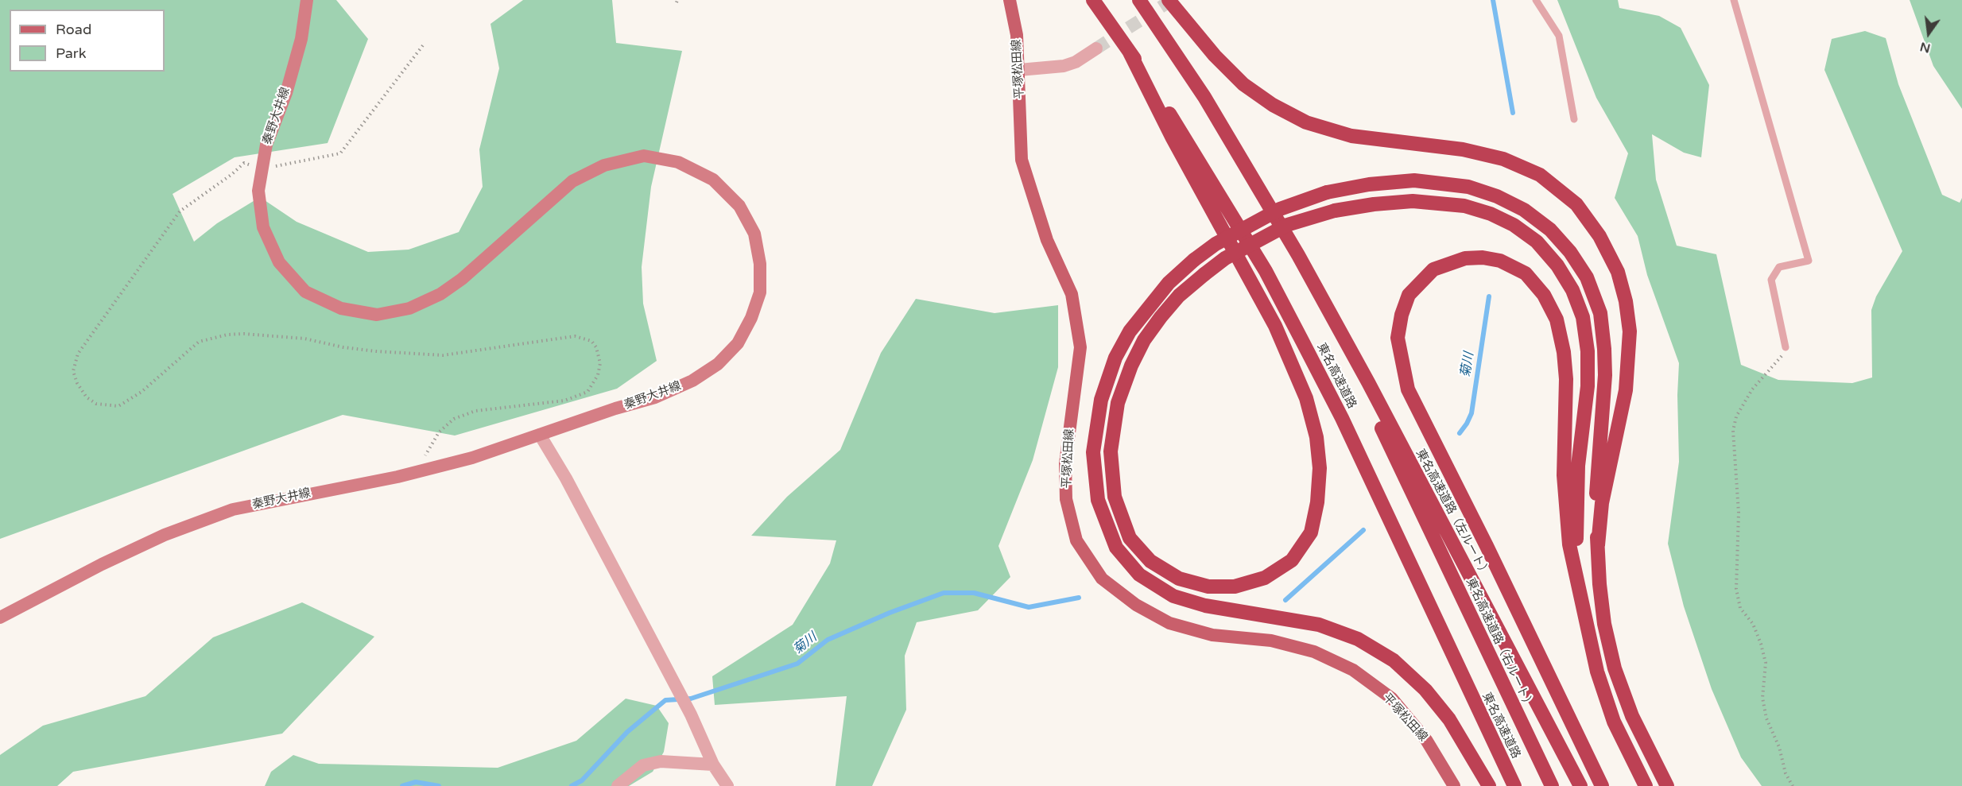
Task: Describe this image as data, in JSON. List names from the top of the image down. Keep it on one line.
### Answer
{"streets":{"highway":["東名高速道路","東名高速道路（左ルート）","東名高速道路（右ルート）"],"main road":["平塚松田線","秦野大井線"]},"crossings":[["東名高速道路（左ルート）","東名高速道路（右ルート）"]],"water":["菊川"],"legend":["Road","Park"],"north":"bottom"}
